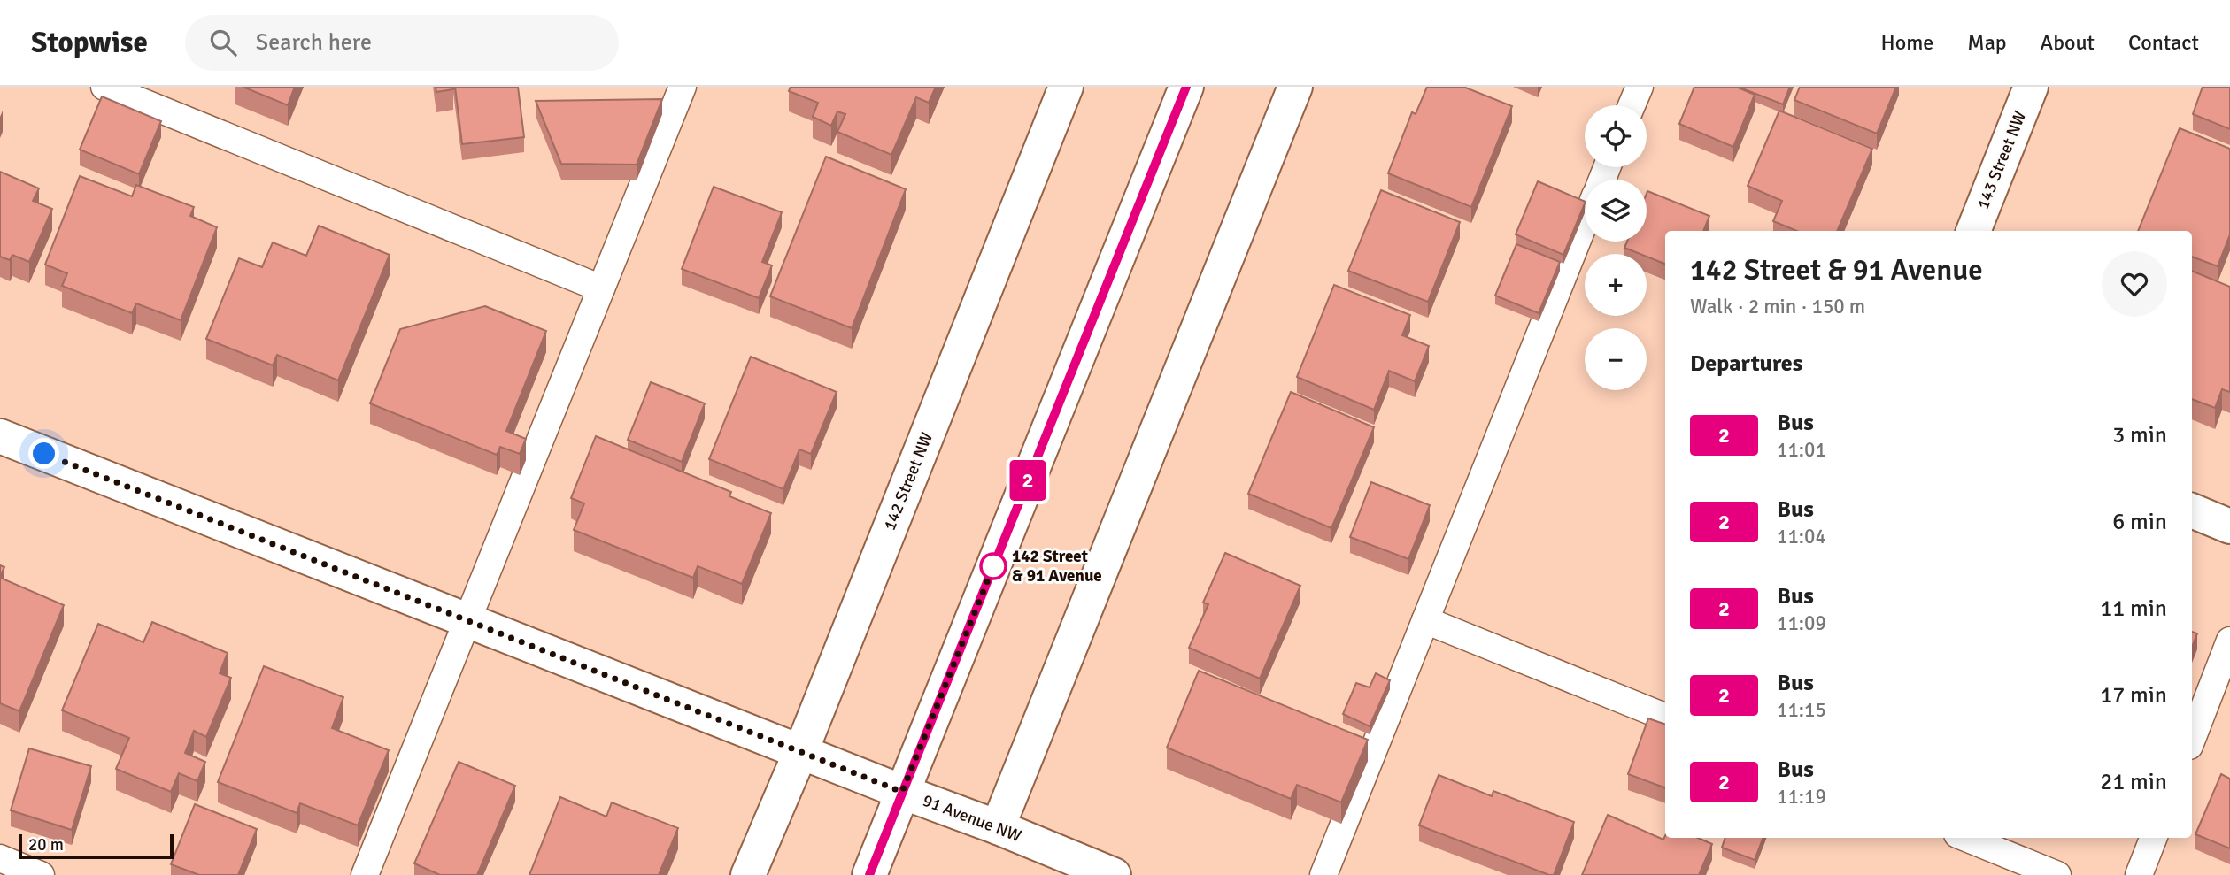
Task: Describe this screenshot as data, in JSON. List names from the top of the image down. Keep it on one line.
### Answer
{"streets":{"street":["143 Street NW","142 Street NW","91 Avenue NW"]},"crossings":[["142 Street NW","91 Avenue NW"]],"places":["142 Street & 91 Avenue"],"lines":["bus line 2"],"scale_bar":"20 m","page":{"header":"Stopwise","search":"Search here","nav":["Home","Map","About","Contact"],"on_map":"2","map_buttons":["+","−"],"heading":[["142 Street & 91 Avenue","Walk · 2 min · 150 m"],"Departures"],"list":[{"mark":"2","name":"Bus","note":"11:01","value":"3 min"},{"mark":"2","name":"Bus","note":"11:04","value":"6 min"},{"mark":"2","name":"Bus","note":"11:09","value":"11 min"},{"mark":"2","name":"Bus","note":"11:15","value":"17 min"},{"mark":"2","name":"Bus","note":"11:19","value":"21 min"}],"scale":"20 m"}}
